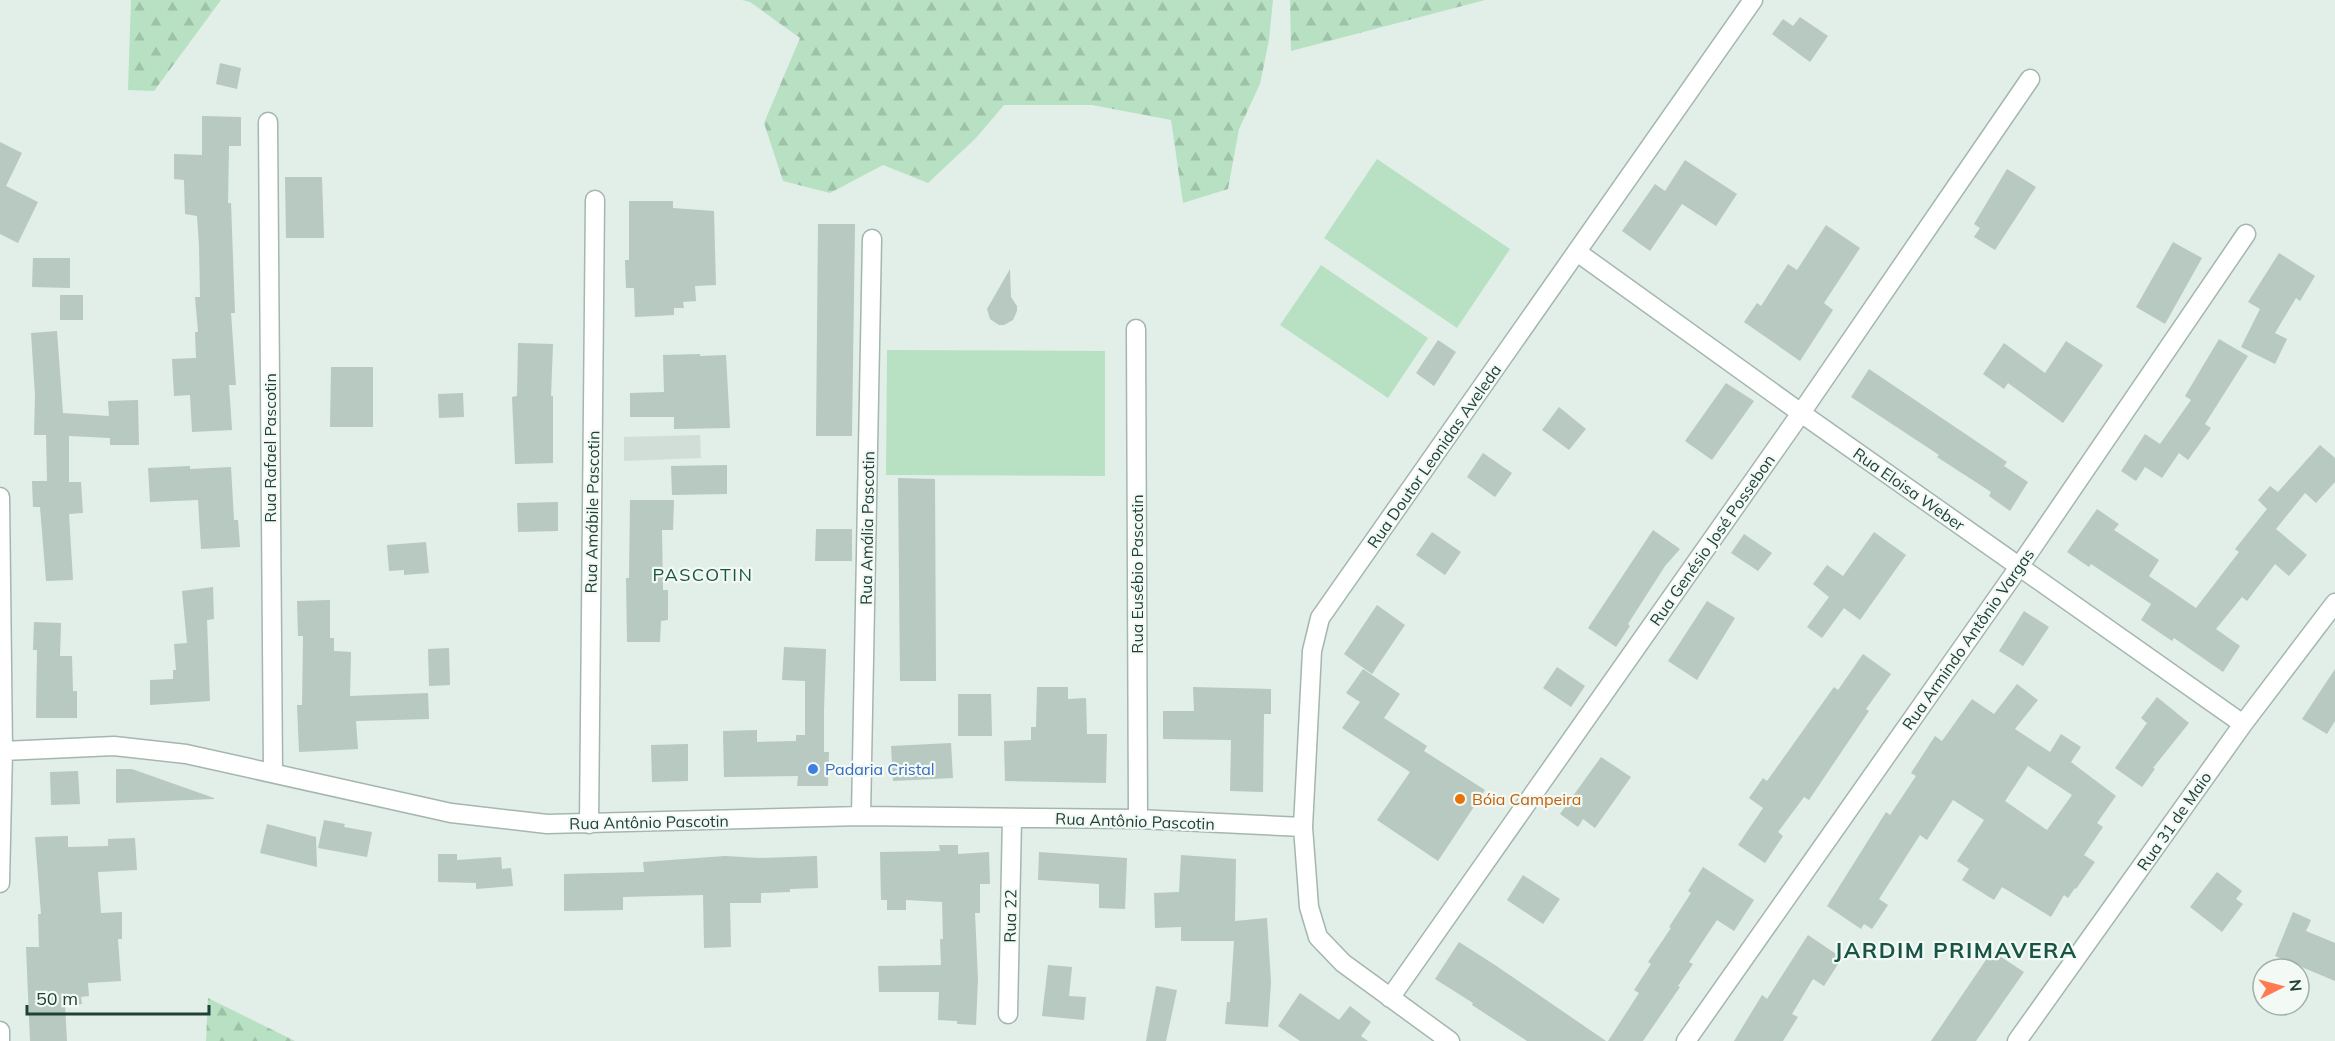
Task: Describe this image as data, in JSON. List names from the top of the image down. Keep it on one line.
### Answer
{"streets":{"street":["Rua Rafael Pascotin","Rua Doutor Leonidas Aveleda","Rua Eloisa Weber","Rua Amábile Pascotin","Rua Amália Pascotin","Rua Genésio José Possebon","Rua Eusébio Pascotin","Rua Armindo Antônio Vargas","Rua Antônio Pascotin","Rua 31 de Maio","Rua 22"]},"crossings":[["Rua Rafael Pascotin","Rua Antônio Pascotin"],["Rua Doutor Leonidas Aveleda","Rua Eloisa Weber"],["Rua Doutor Leonidas Aveleda","Rua Genésio José Possebon"],["Rua Doutor Leonidas Aveleda","Rua Antônio Pascotin"],["Rua Eloisa Weber","Rua Genésio José Possebon"],["Rua Eloisa Weber","Rua Armindo Antônio Vargas"],["Rua Eloisa Weber","Rua 31 de Maio"],["Rua Amábile Pascotin","Rua Antônio Pascotin"],["Rua Amália Pascotin","Rua Antônio Pascotin"],["Rua Eusébio Pascotin","Rua Antônio Pascotin"],["Rua Antônio Pascotin","Rua 22"]],"districts":["PASCOTIN","JARDIM PRIMAVERA"],"places":["Padaria Cristal","Bóia Campeira"],"scale_bar":"50 m","north":"right"}
